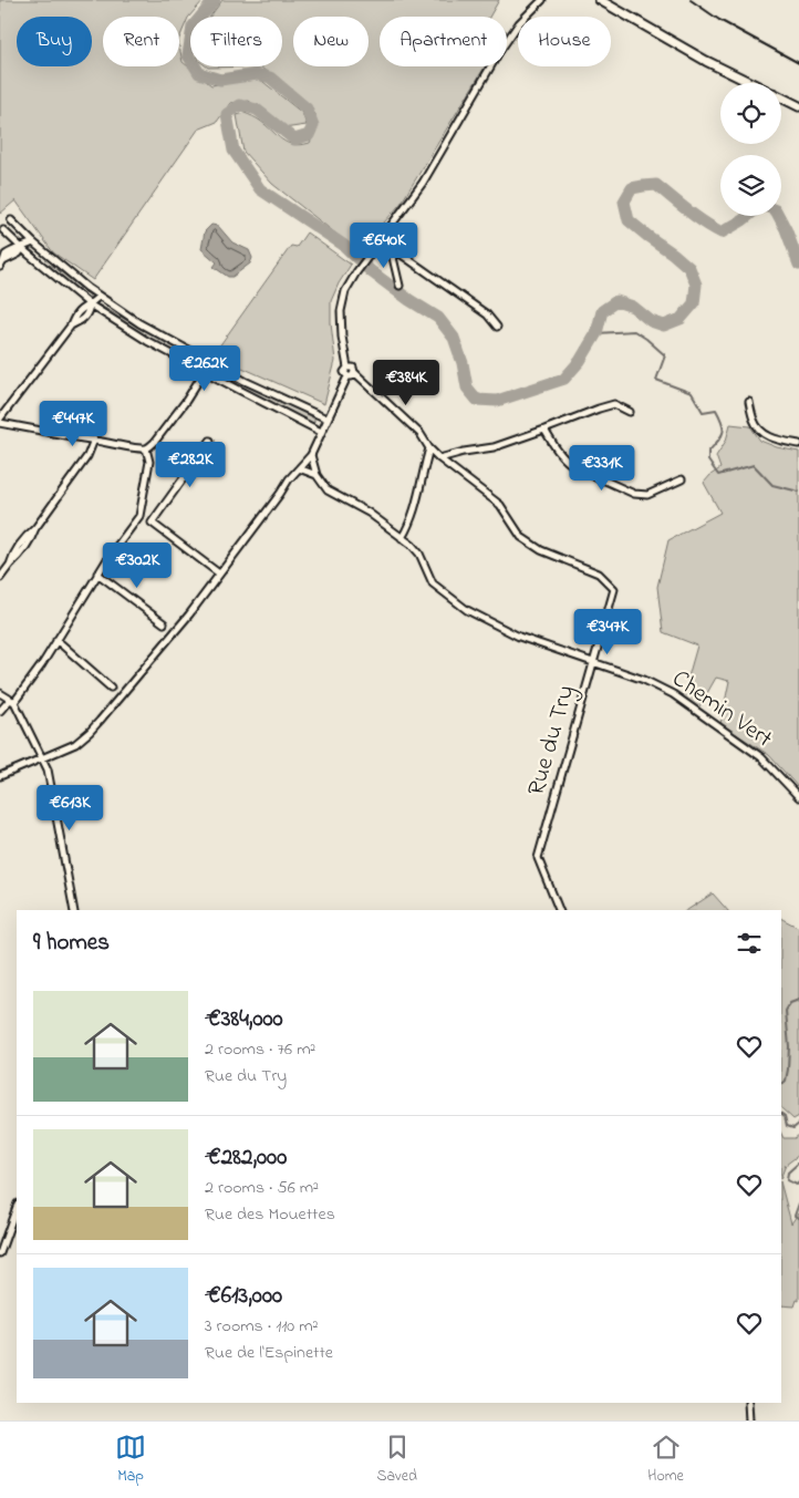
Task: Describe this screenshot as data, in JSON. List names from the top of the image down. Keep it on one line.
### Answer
{"streets":{"street":["Chemin Vert","Rue du Try"]},"crossings":[["Chemin Vert","Rue du Try"]],"page":{"chip":["Buy","Rent","Filters","New","Apartment","House"],"price":["€640K","€262K","€384K","€447K","€282K","€331K","€302K","€347K","€613K"],"heading":"9 homes","list":[{"name":"€384,000","note":"2 rooms · 76 m² · Rue du Try"},{"name":"€282,000","note":"2 rooms · 56 m² · Rue des Mouettes"},{"name":"€613,000","note":"3 rooms · 110 m² · Rue de l'Espinette"}],"tabs":["Map","Saved","Home"]}}
